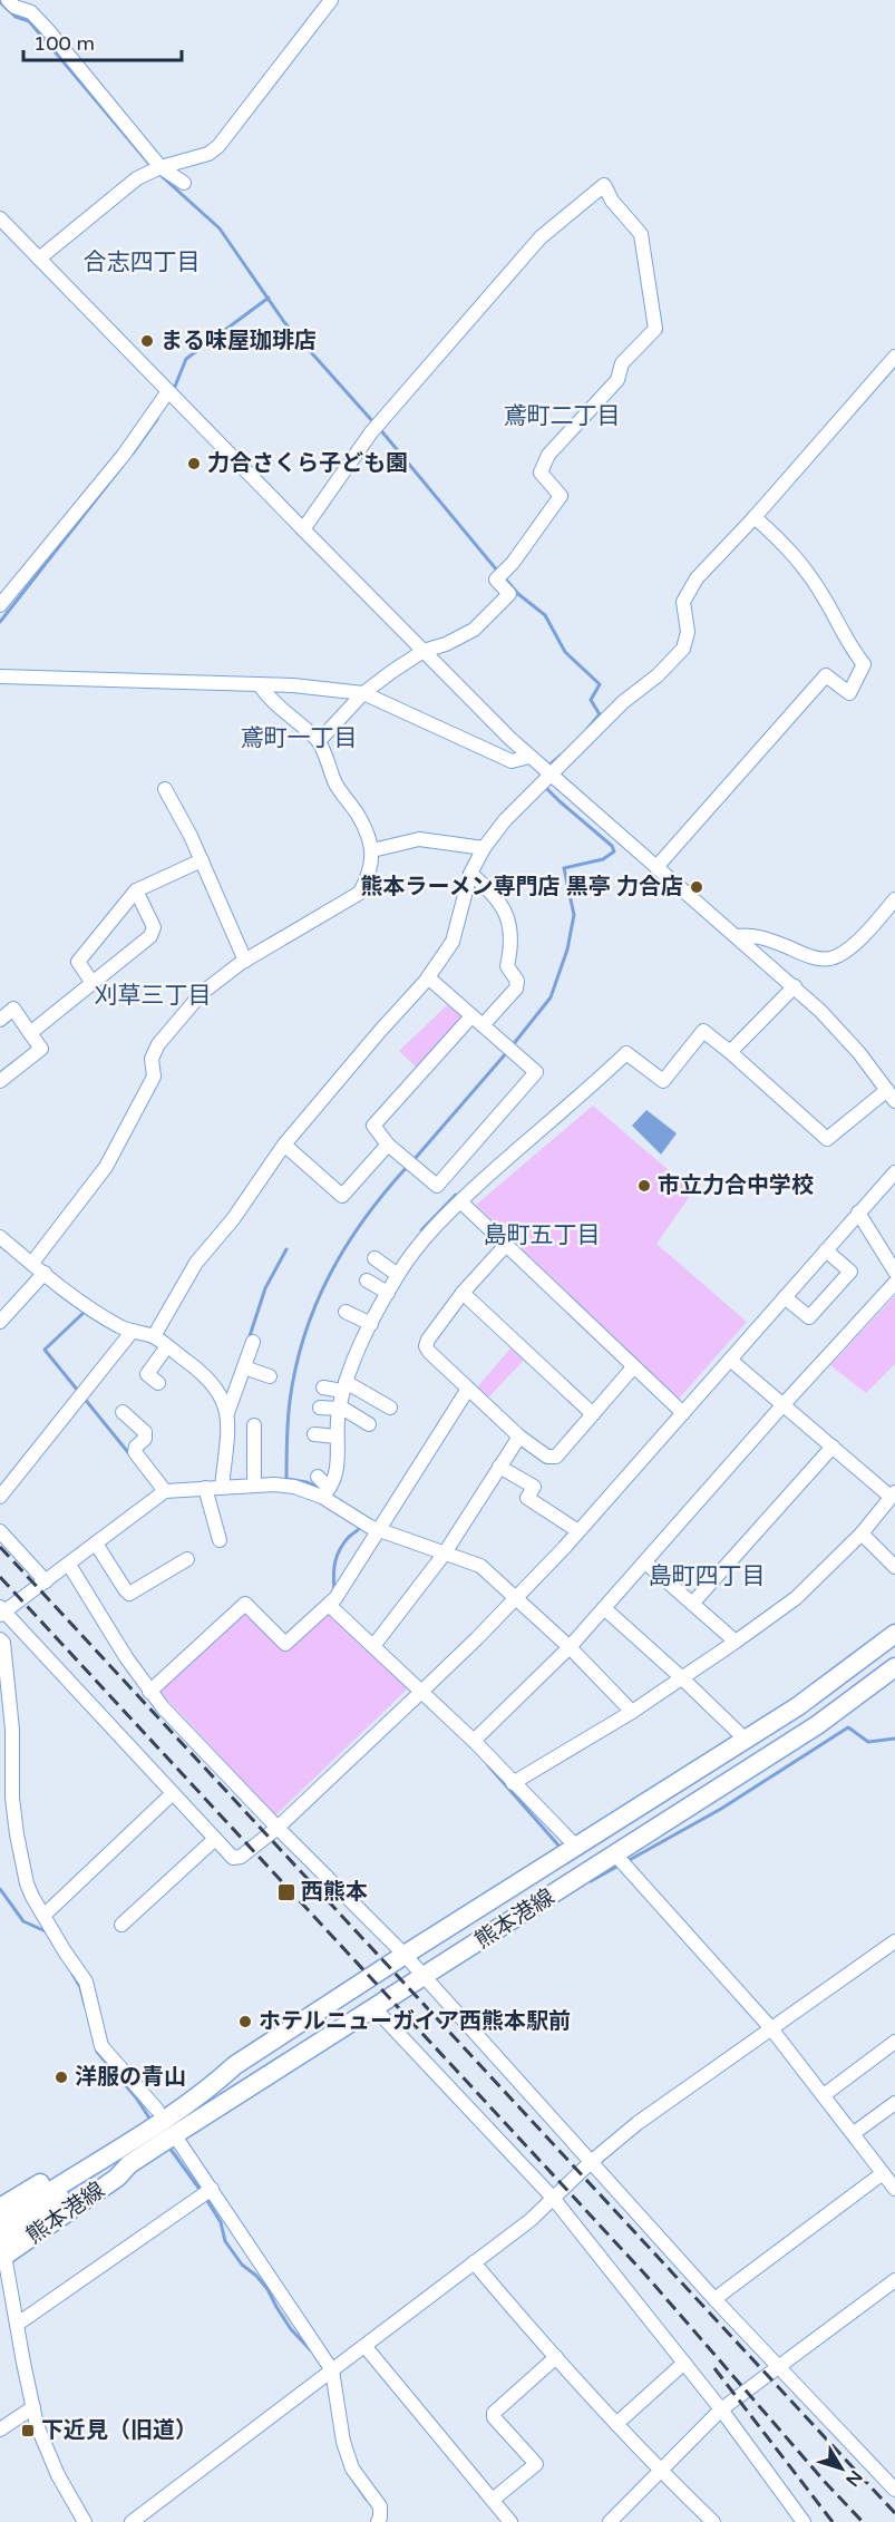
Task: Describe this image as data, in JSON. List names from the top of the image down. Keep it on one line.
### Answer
{"streets":{"main road":["熊本港線"]},"districts":["合志四丁目","鳶町二丁目","鳶町一丁目","刈草三丁目","島町五丁目","島町四丁目"],"places":{"other":["まる味屋珈琲店","力合さくら子ども園","熊本ラーメン専門店 黒亭 力合店","市立力合中学校","ホテルニューガイア西熊本駅前","洋服の青山"],"transit":["西熊本","下近見（旧道）"]},"scale_bar":"100 m","north":"bottom right"}
